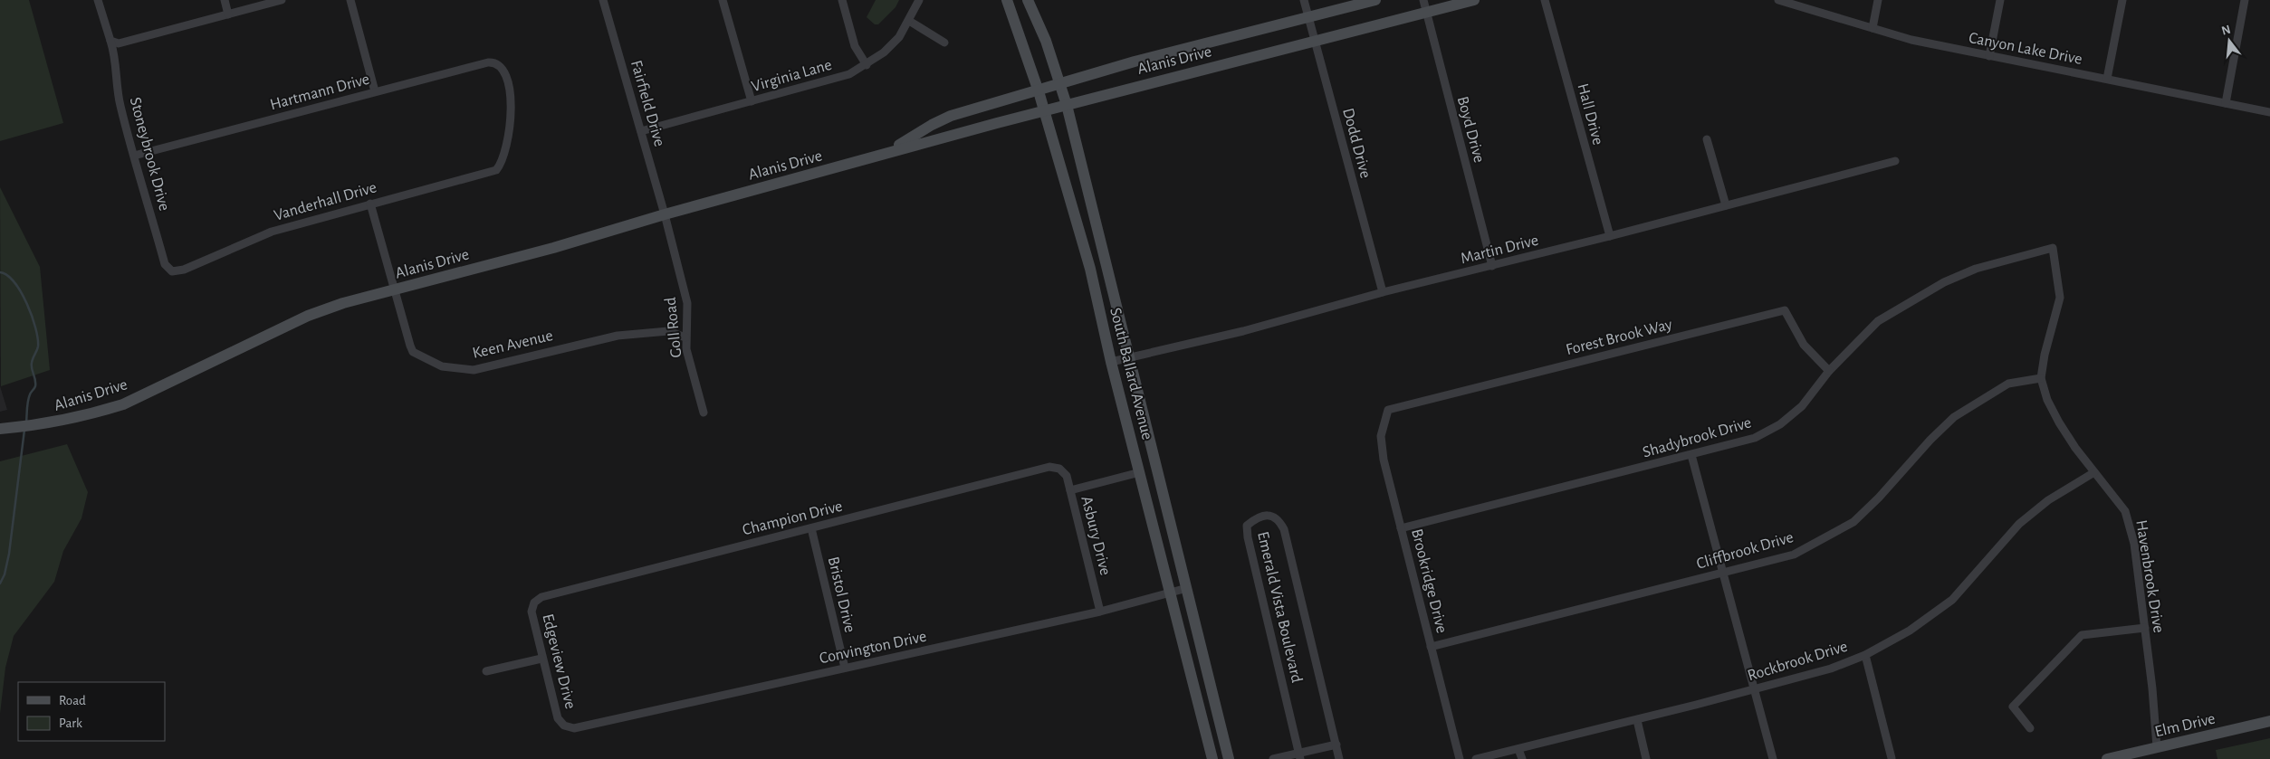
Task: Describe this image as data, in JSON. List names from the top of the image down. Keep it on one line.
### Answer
{"streets":{"main road":["Alanis Drive","South Ballard Avenue","Elm Drive"],"street":["Canyon Lake Drive","Virginia Lane","Hartmann Drive","Fairfield Drive","Hall Drive","Boyd Drive","Dodd Drive","Stoneybrook Drive","Vanderhall Drive","Martin Drive","Goll Road","Forest Brook Way","Keen Avenue","Shadybrook Drive","Champion Drive","Asbury Drive","Cliffbrook Drive","Havenbrook Drive","Brookridge Drive","Bristol Drive","Emerald Vista Boulevard","Convington Drive","Rockbrook Drive","Edgeview Drive"]},"crossings":[["Alanis Drive","Fairfield Drive"],["Alanis Drive","Boyd Drive"],["Alanis Drive","Dodd Drive"],["Alanis Drive","Goll Road"],["Alanis Drive","Keen Avenue"],["Alanis Drive","South Ballard Avenue"],["Virginia Lane","Fairfield Drive"],["Hartmann Drive","Stoneybrook Drive"],["Hartmann Drive","Vanderhall Drive"],["Fairfield Drive","Goll Road"],["Hall Drive","Martin Drive"],["Boyd Drive","Martin Drive"],["Dodd Drive","Martin Drive"],["Stoneybrook Drive","Vanderhall Drive"],["Vanderhall Drive","Keen Avenue"],["Martin Drive","South Ballard Avenue"],["Goll Road","Keen Avenue"],["Forest Brook Way","Shadybrook Drive"],["Forest Brook Way","Brookridge Drive"],["South Ballard Avenue","Convington Drive"],["Shadybrook Drive","Havenbrook Drive"],["Shadybrook Drive","Brookridge Drive"],["Champion Drive","Asbury Drive"],["Champion Drive","Bristol Drive"],["Champion Drive","Edgeview Drive"],["Asbury Drive","Convington Drive"],["Cliffbrook Drive","Havenbrook Drive"],["Cliffbrook Drive","Brookridge Drive"],["Havenbrook Drive","Rockbrook Drive"],["Havenbrook Drive","Elm Drive"],["Bristol Drive","Convington Drive"],["Convington Drive","Edgeview Drive"]],"legend":["Road","Park"],"north":"top"}
